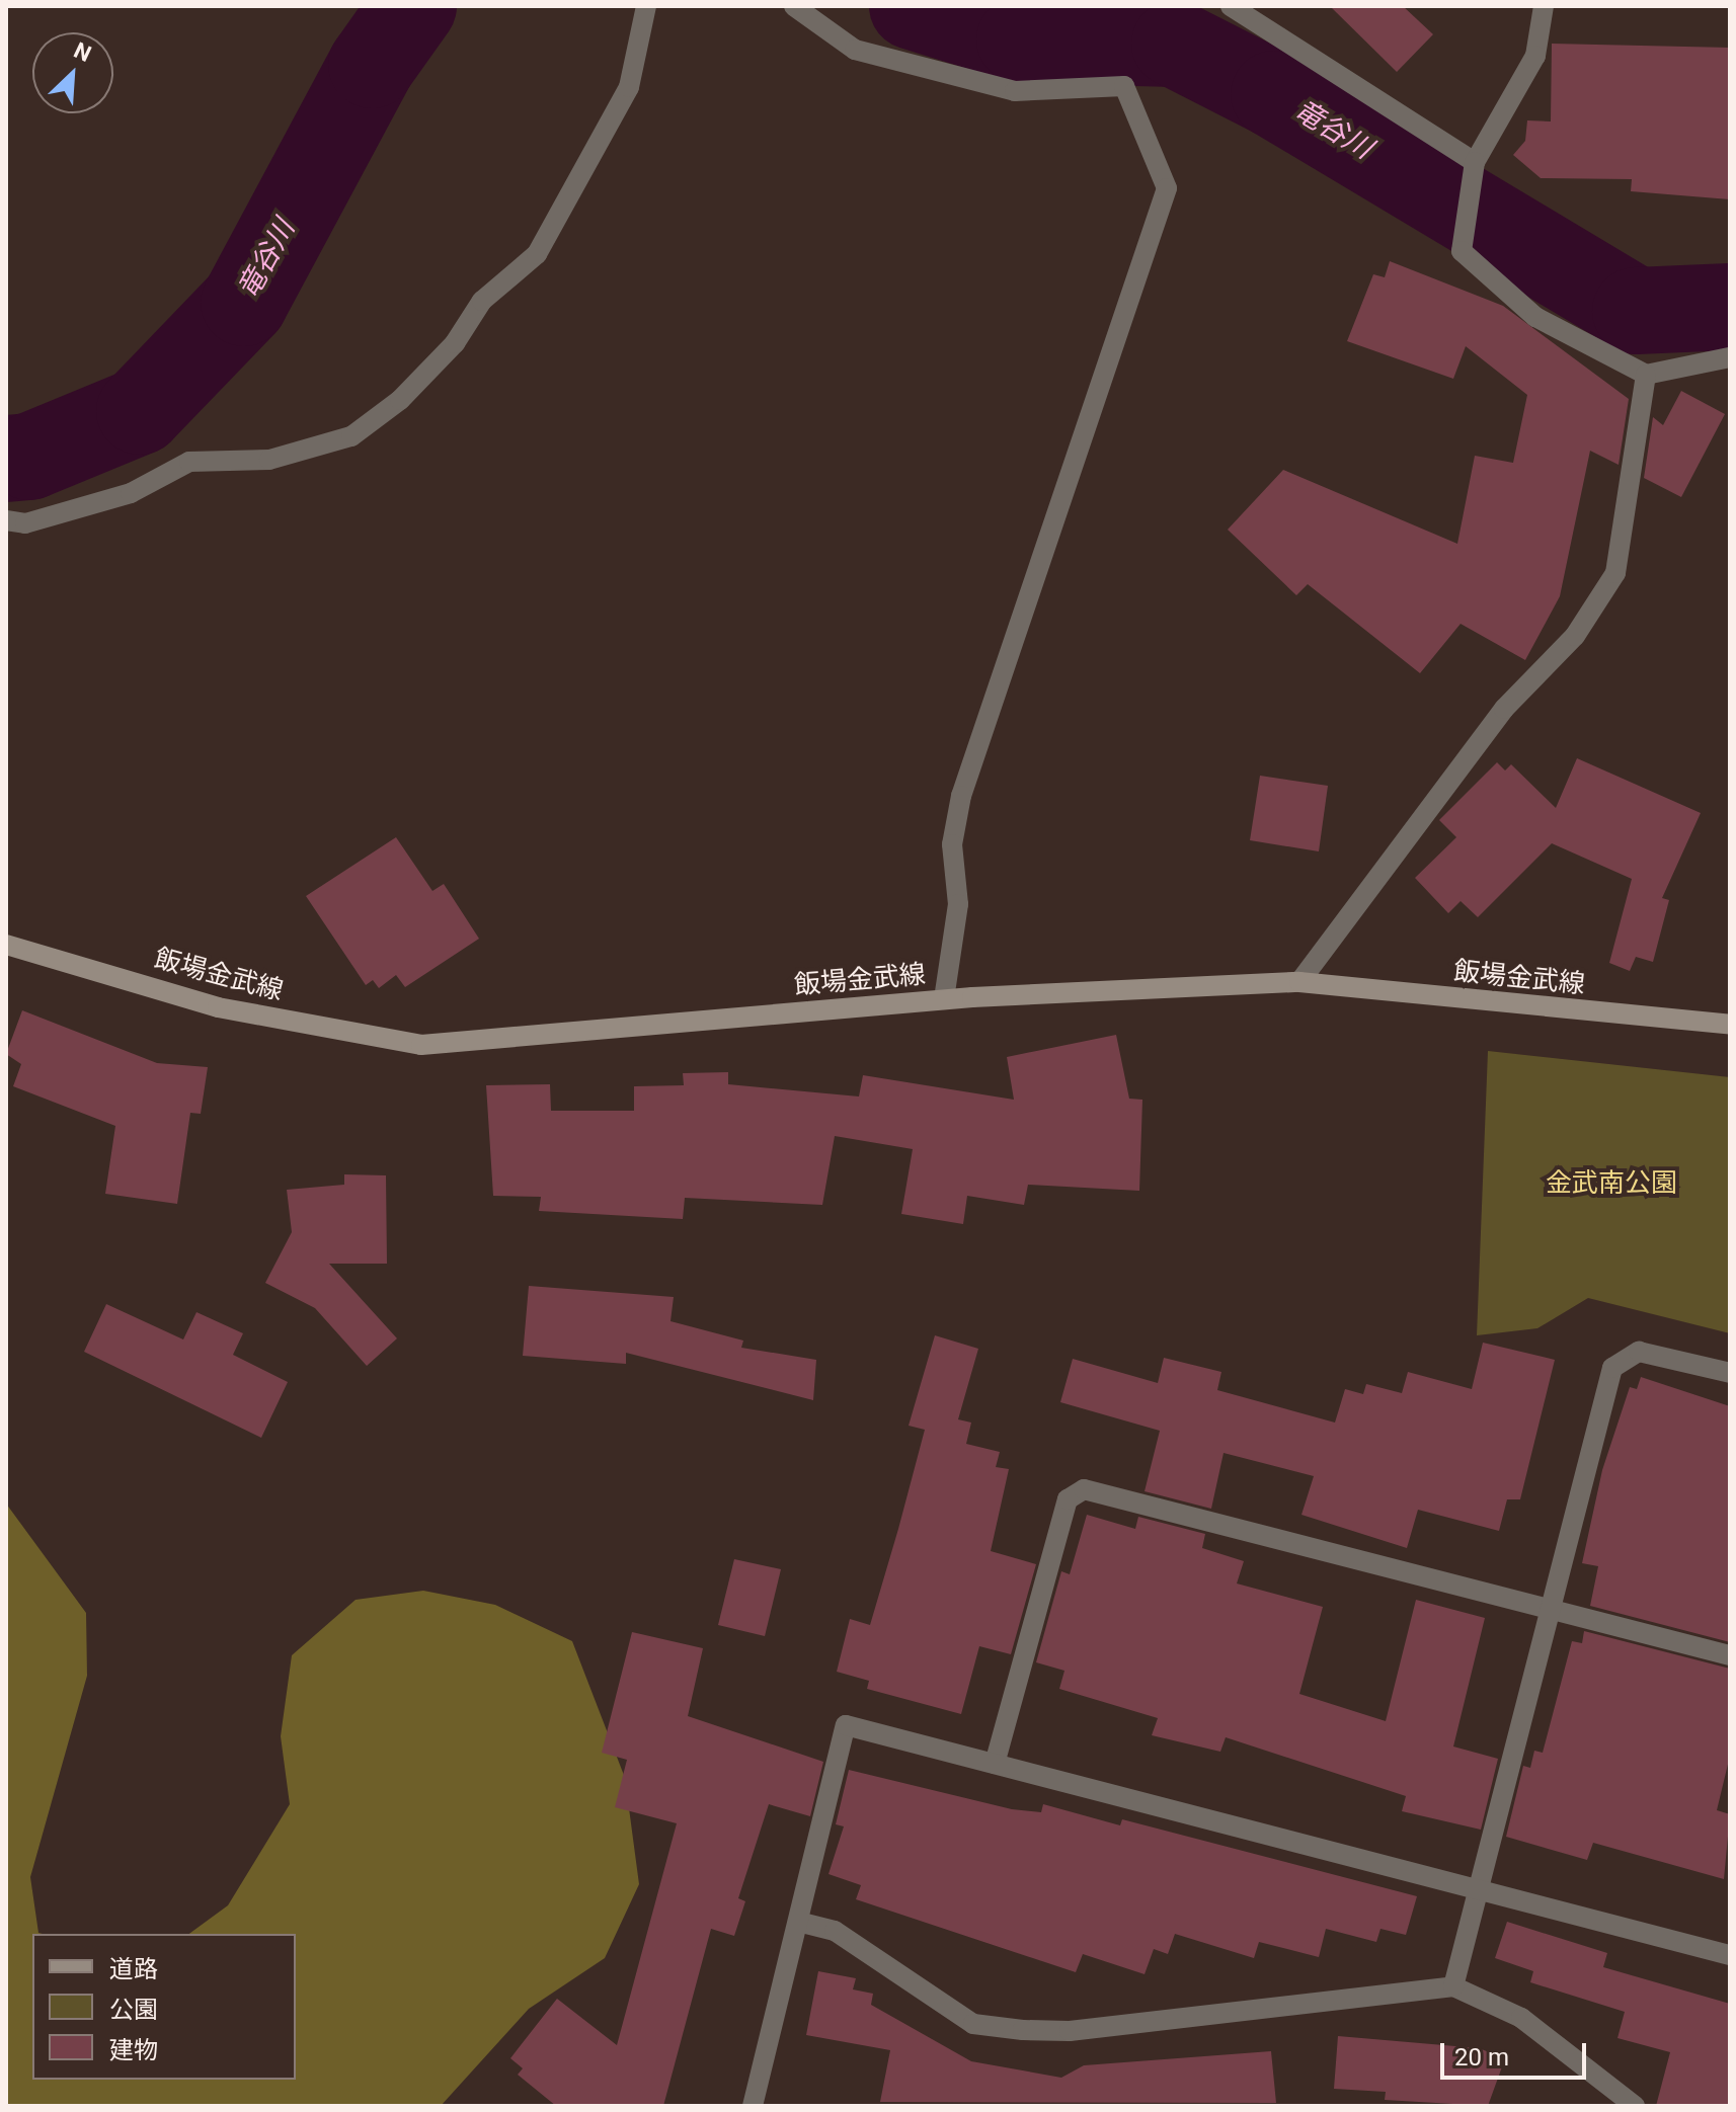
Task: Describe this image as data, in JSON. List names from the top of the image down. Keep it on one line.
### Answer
{"streets":{"main road":["飯場金武線"]},"water":["竜谷川"],"parks":["金武南公園"],"legend":["道路","公園","建物"],"scale_bar":"20 m","north":"top right"}
